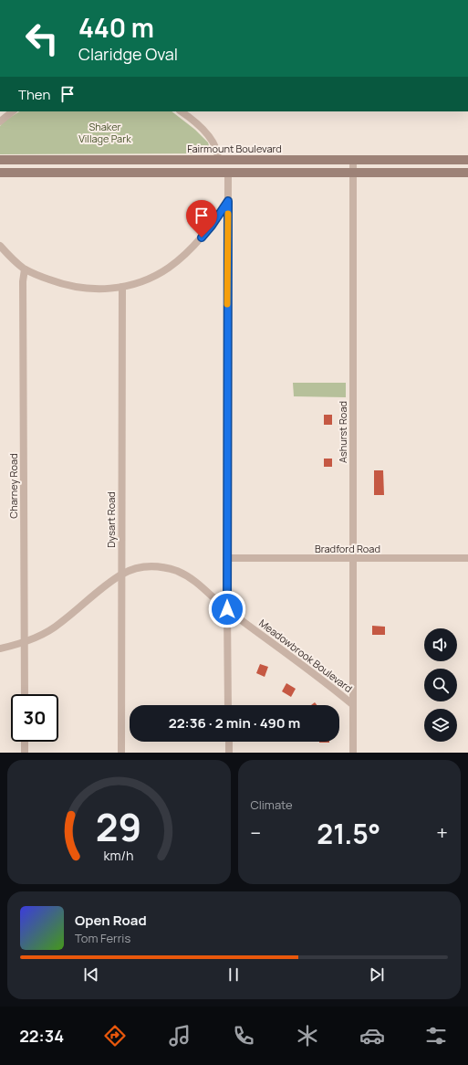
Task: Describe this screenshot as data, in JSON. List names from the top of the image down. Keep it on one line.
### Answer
{"streets":{"main road":["Fairmount Boulevard"],"street":["Ashurst Road","Charney Road","Dysart Road","Bradford Road","Meadowbrook Boulevard"]},"crossings":[["Fairmount Boulevard","Ashurst Road"],["Ashurst Road","Bradford Road"],["Ashurst Road","Meadowbrook Boulevard"],["Charney Road","Meadowbrook Boulevard"],["Dysart Road","Meadowbrook Boulevard"]],"parks":["Shaker Village Park"],"page":{"turn":["440 m","Claridge Oval"],"then":"Then","limit":"30","trip":"22:36 · 2 min · 490 m","tile":"Climate","heat":["−","21.5°","+"],"song":["Open Road","Tom Ferris"],"tabs":"22:34","gauge":["29","km/h"]}}
